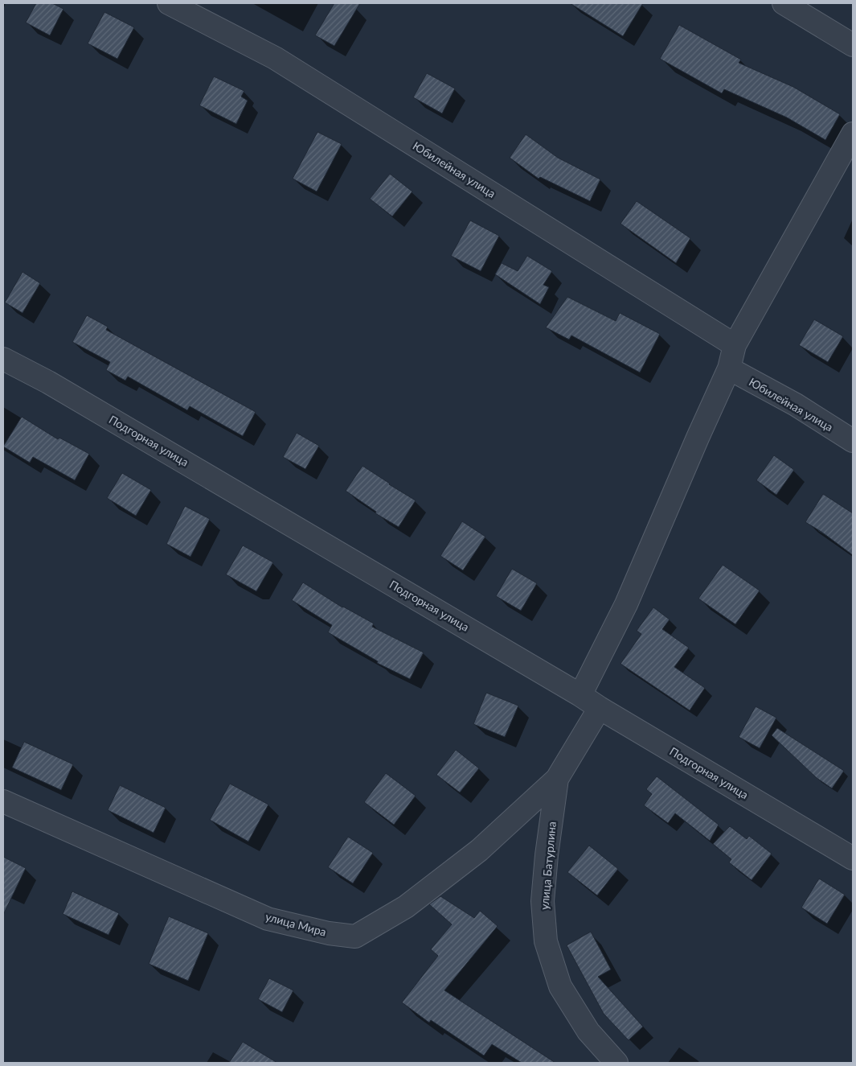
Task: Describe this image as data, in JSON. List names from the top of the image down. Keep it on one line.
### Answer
{"streets":{"street":["Юбилейная улица","Подгорная улица","улица Батурлина","улица Мира"]},"crossings":[["Подгорная улица","улица Батурлина"],["улица Батурлина","улица Мира"]]}
